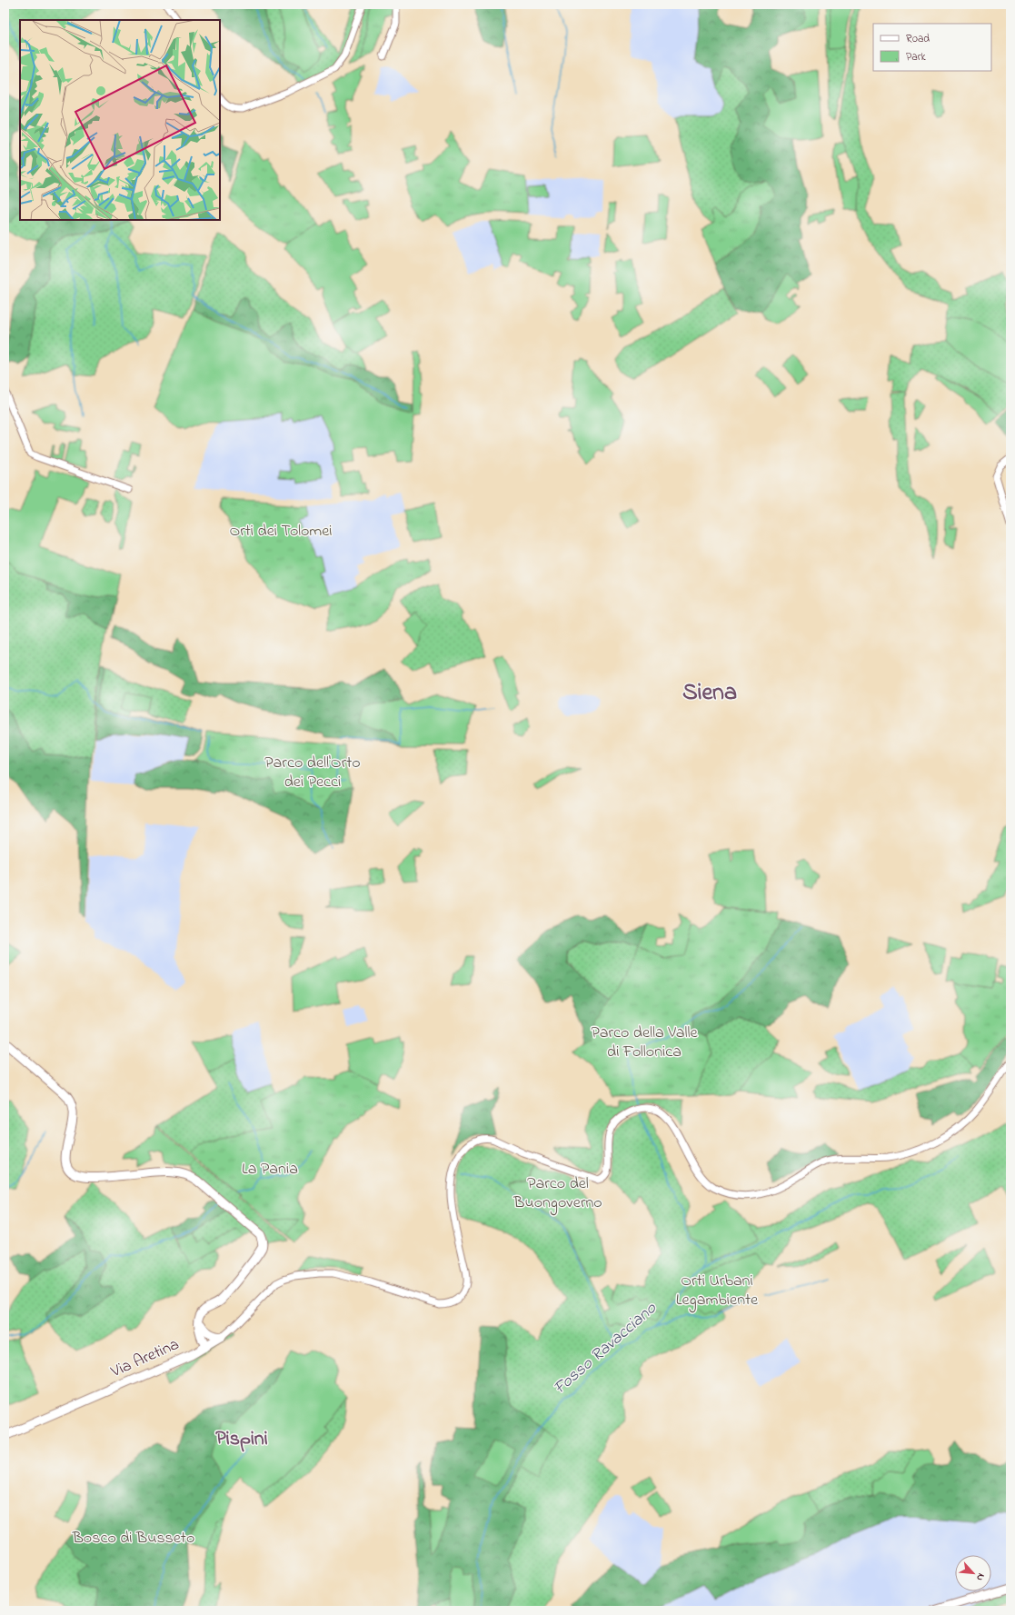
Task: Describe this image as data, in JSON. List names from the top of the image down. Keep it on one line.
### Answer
{"streets":{"main road":["Via Aretina"]},"districts":["Siena","Pispini"],"water":["Fosso Ravacciano"],"parks":["Orti dei Tolomei","Parco dell'Orto dei Pecci","Parco della Valle di Follonica","La Pania","Parco del Buongoverno","Orti Urbani Legambiente","Bosco di Busseto"],"legend":["Road","Park"],"north":"bottom right"}
